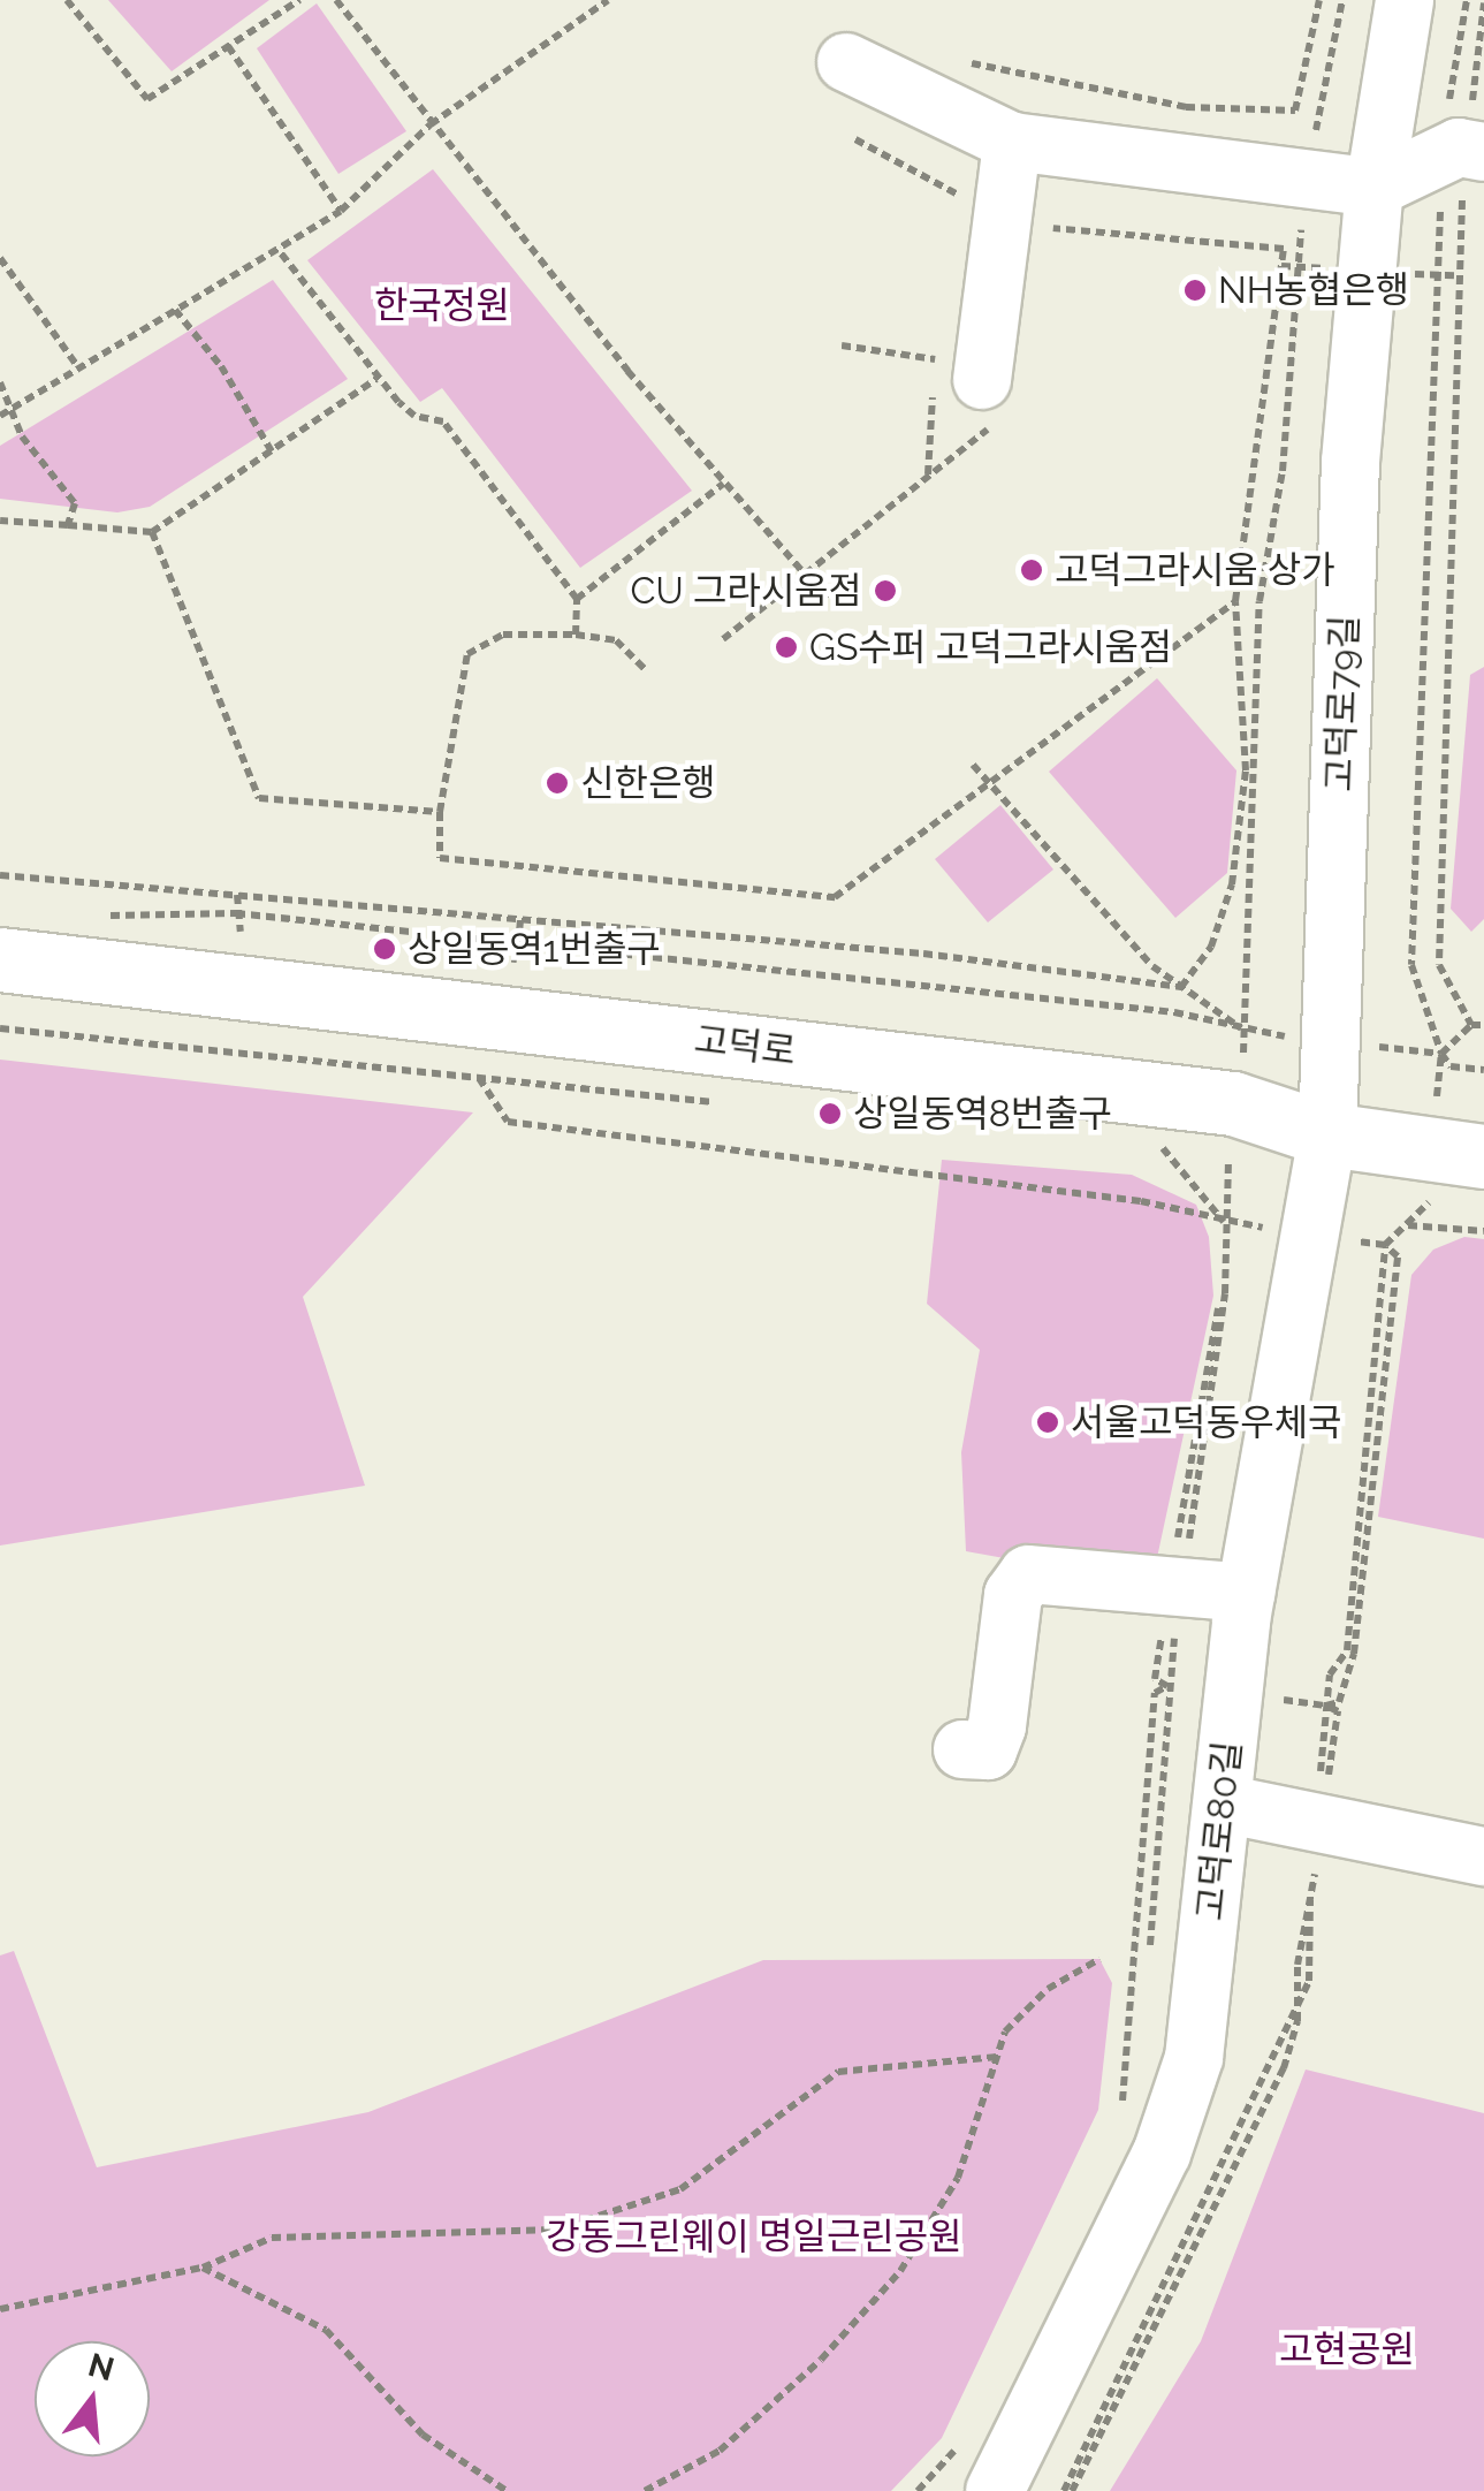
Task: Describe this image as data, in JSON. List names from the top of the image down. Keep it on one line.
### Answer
{"streets":{"main road":["고덕로"],"street":["고덕로79길","고덕로80길"]},"crossings":[["고덕로79길","고덕로"],["고덕로79길","고덕로80길"],["고덕로","고덕로80길"]],"parks":["한국정원","강동그린웨이 명일근린공원","고현공원"],"places":["NH농협은행","고덕그라시움 상가","CU 그라시움점","GS수퍼 고덕그라시움점","신한은행","상일동역1번출구","상일동역8번출구","서울고덕동우체국"],"north":"top"}
